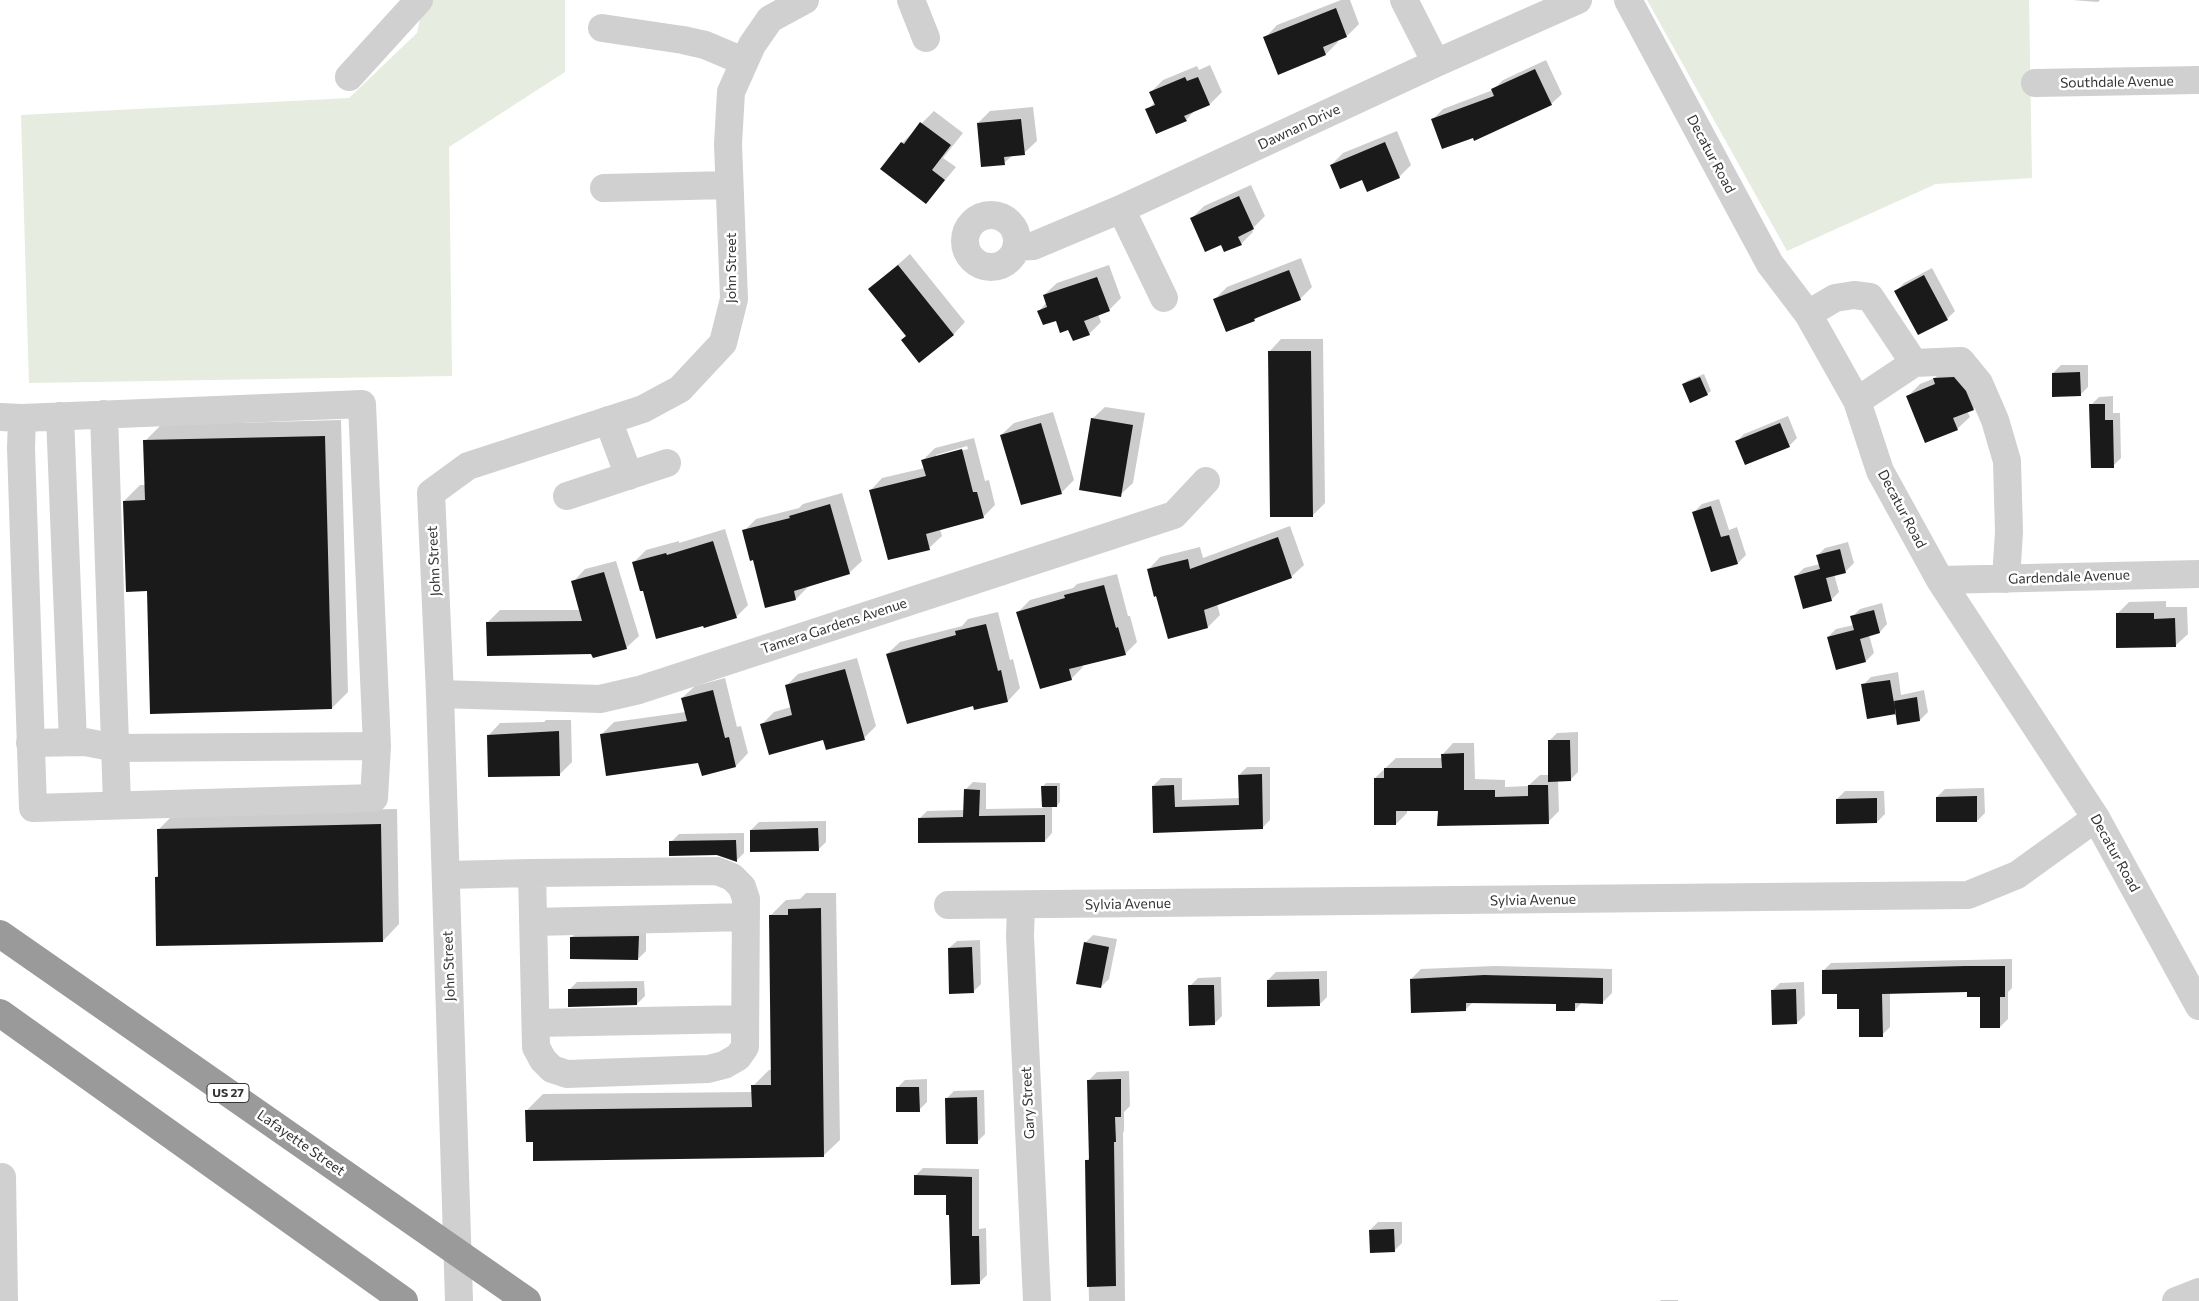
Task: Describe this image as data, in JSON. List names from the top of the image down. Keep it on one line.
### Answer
{"streets":{"highway":["US 27","Lafayette Street"],"street":["Southdale Avenue","Dawnan Drive","Decatur Road","John Street","Gardendale Avenue","Tamera Gardens Avenue","Sylvia Avenue","Gary Street"]},"crossings":[["Decatur Road","Gardendale Avenue"],["Decatur Road","Sylvia Avenue"],["John Street","Tamera Gardens Avenue"],["John Street","Lafayette Street"],["Sylvia Avenue","Gary Street"]]}
